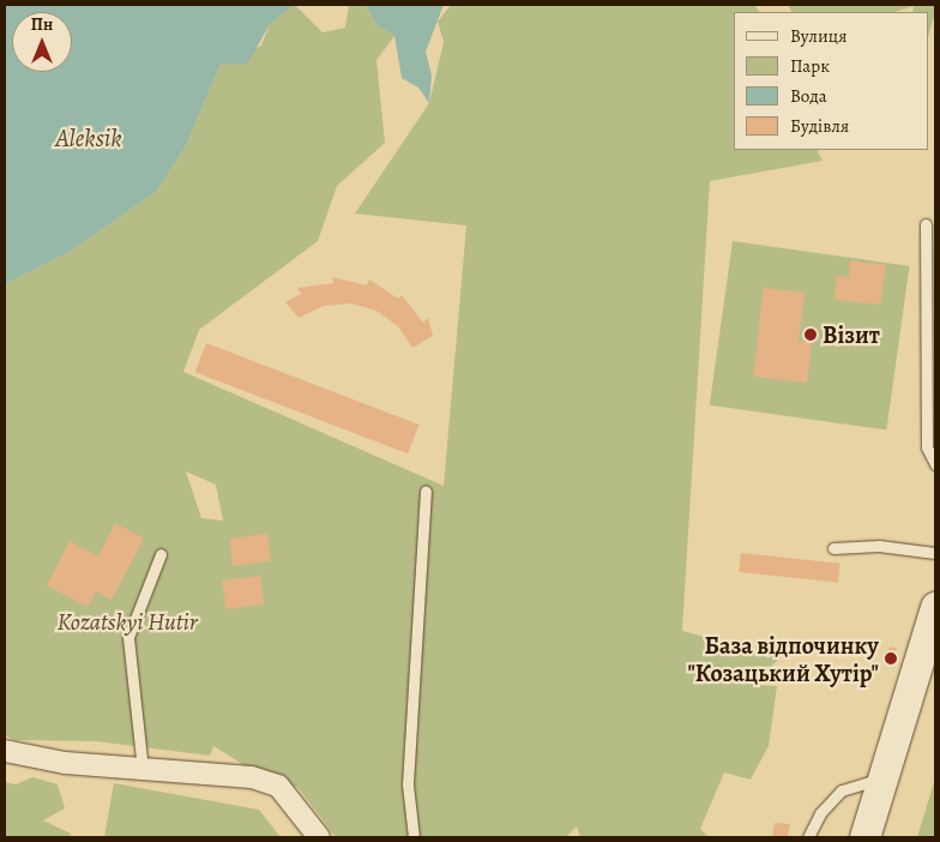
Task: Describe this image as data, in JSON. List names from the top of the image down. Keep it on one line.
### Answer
{"water":["Aleksik"],"parks":["Kozatskyi Hutir"],"places":["Візит","База відпочинку \"Козацький Хутір\""],"legend":["Вулиця","Парк","Вода","Будівля"],"north":"top"}
